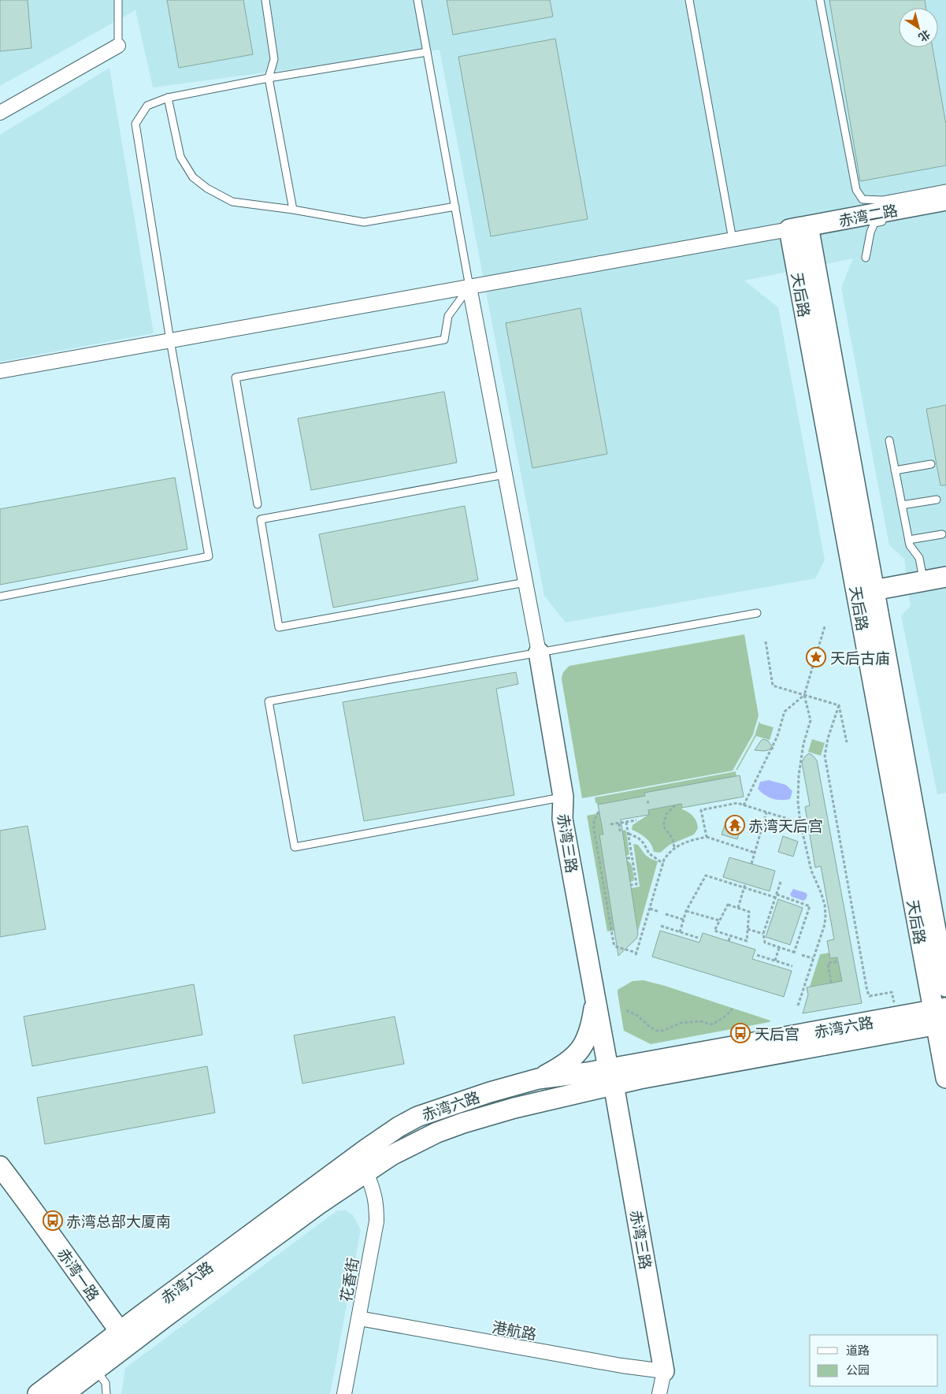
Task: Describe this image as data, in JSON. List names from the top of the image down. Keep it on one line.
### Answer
{"streets":{"street":["赤湾二路","天后路","赤湾三路","赤湾六路","赤湾一路","花香街","港航路"]},"crossings":[["赤湾二路","天后路"],["天后路","赤湾六路"],["赤湾三路","赤湾六路"],["赤湾三路","港航路"],["赤湾六路","赤湾一路"],["赤湾六路","花香街"],["花香街","港航路"]],"places":{"place":["天后古庙"],"temple":["赤湾天后宫"],"bus stop":["天后宫","赤湾总部大厦南"]},"legend":["道路","公园"],"north":"bottom right"}
